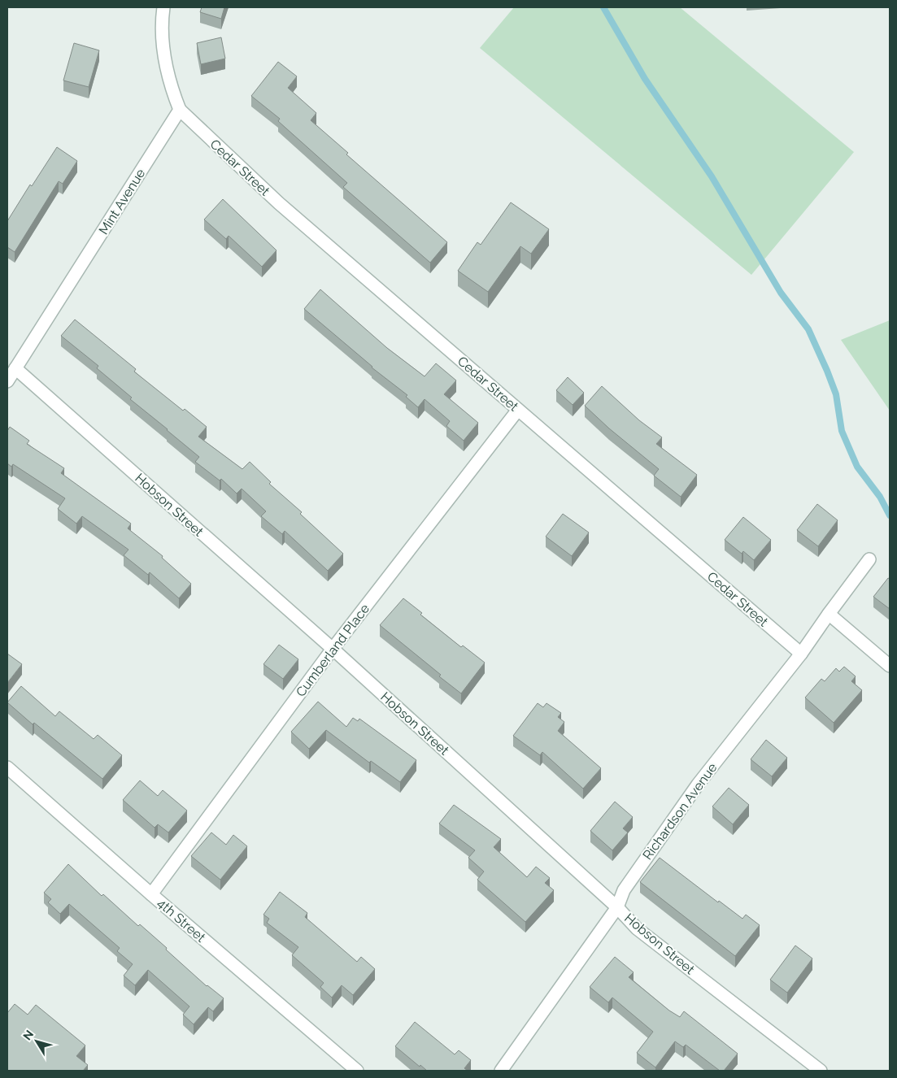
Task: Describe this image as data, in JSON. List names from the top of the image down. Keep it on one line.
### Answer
{"streets":{"street":["Cedar Street","Mint Avenue","Hobson Street","Cumberland Place","Richardson Avenue","4th Street"]},"crossings":[["Cedar Street","Mint Avenue"],["Cedar Street","Cumberland Place"],["Cedar Street","Richardson Avenue"],["Mint Avenue","Hobson Street"],["Hobson Street","Cumberland Place"],["Hobson Street","Richardson Avenue"],["Cumberland Place","4th Street"]],"north":"top left"}
